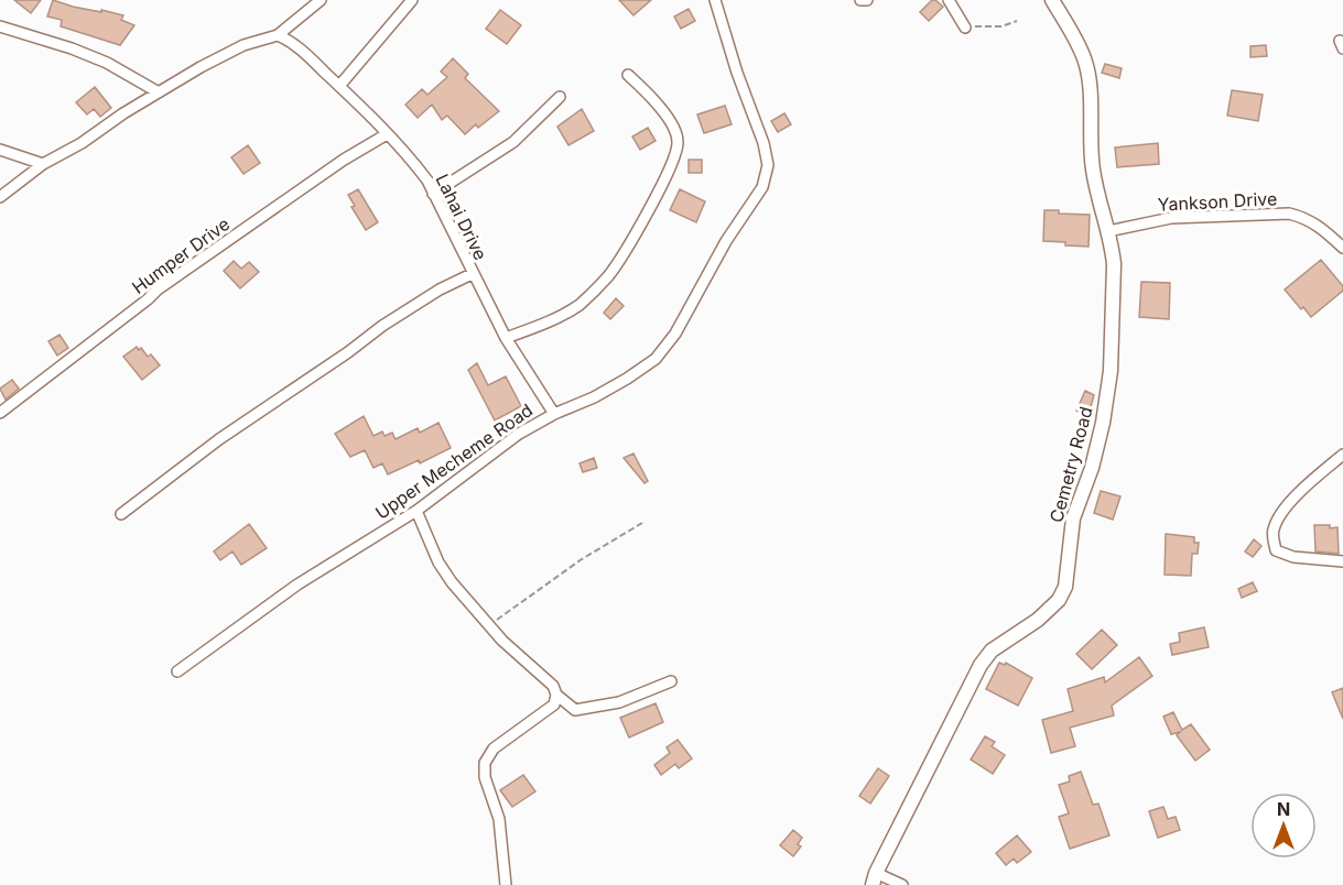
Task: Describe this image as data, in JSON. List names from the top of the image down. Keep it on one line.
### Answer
{"streets":{"street":["Yankson Drive","Lahai Drive","Humper Drive","Upper Mecheme Road","Cemetry Road"]},"crossings":[["Yankson Drive","Cemetry Road"],["Lahai Drive","Humper Drive"],["Lahai Drive","Upper Mecheme Road"]],"north":"top"}
